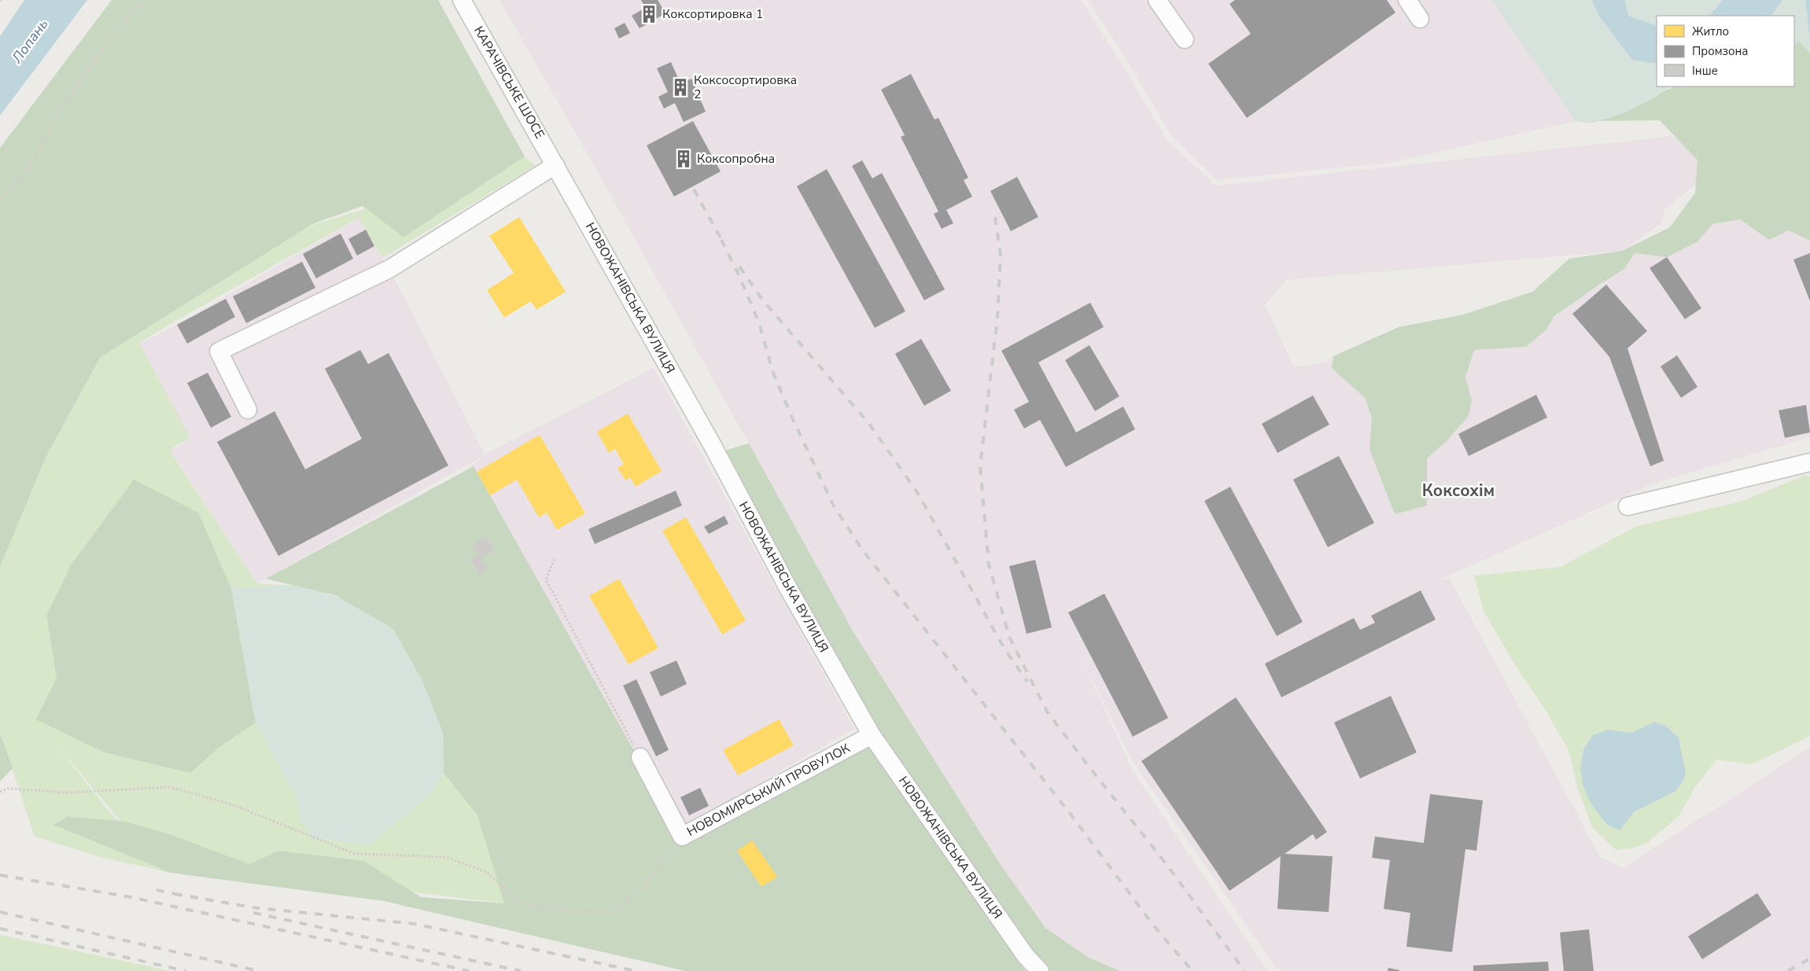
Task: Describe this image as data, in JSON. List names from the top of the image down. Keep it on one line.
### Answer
{"streets":{"street":["КАРАЧІВСЬКЕ ШОСЕ","НОВОЖАНІВСЬКА ВУЛИЦЯ","НОВОМИРСЬКИЙ ПРОВУЛОК"]},"crossings":[["КАРАЧІВСЬКЕ ШОСЕ","НОВОЖАНІВСЬКА ВУЛИЦЯ"],["НОВОЖАНІВСЬКА ВУЛИЦЯ","НОВОМИРСЬКИЙ ПРОВУЛОК"]],"districts":["Коксохім"],"water":["Лопань"],"places":{"building":["Коксортировка 1","Коксосортировка 2","Коксопробна"]},"legend":["Житло","Промзона","Інше"]}
